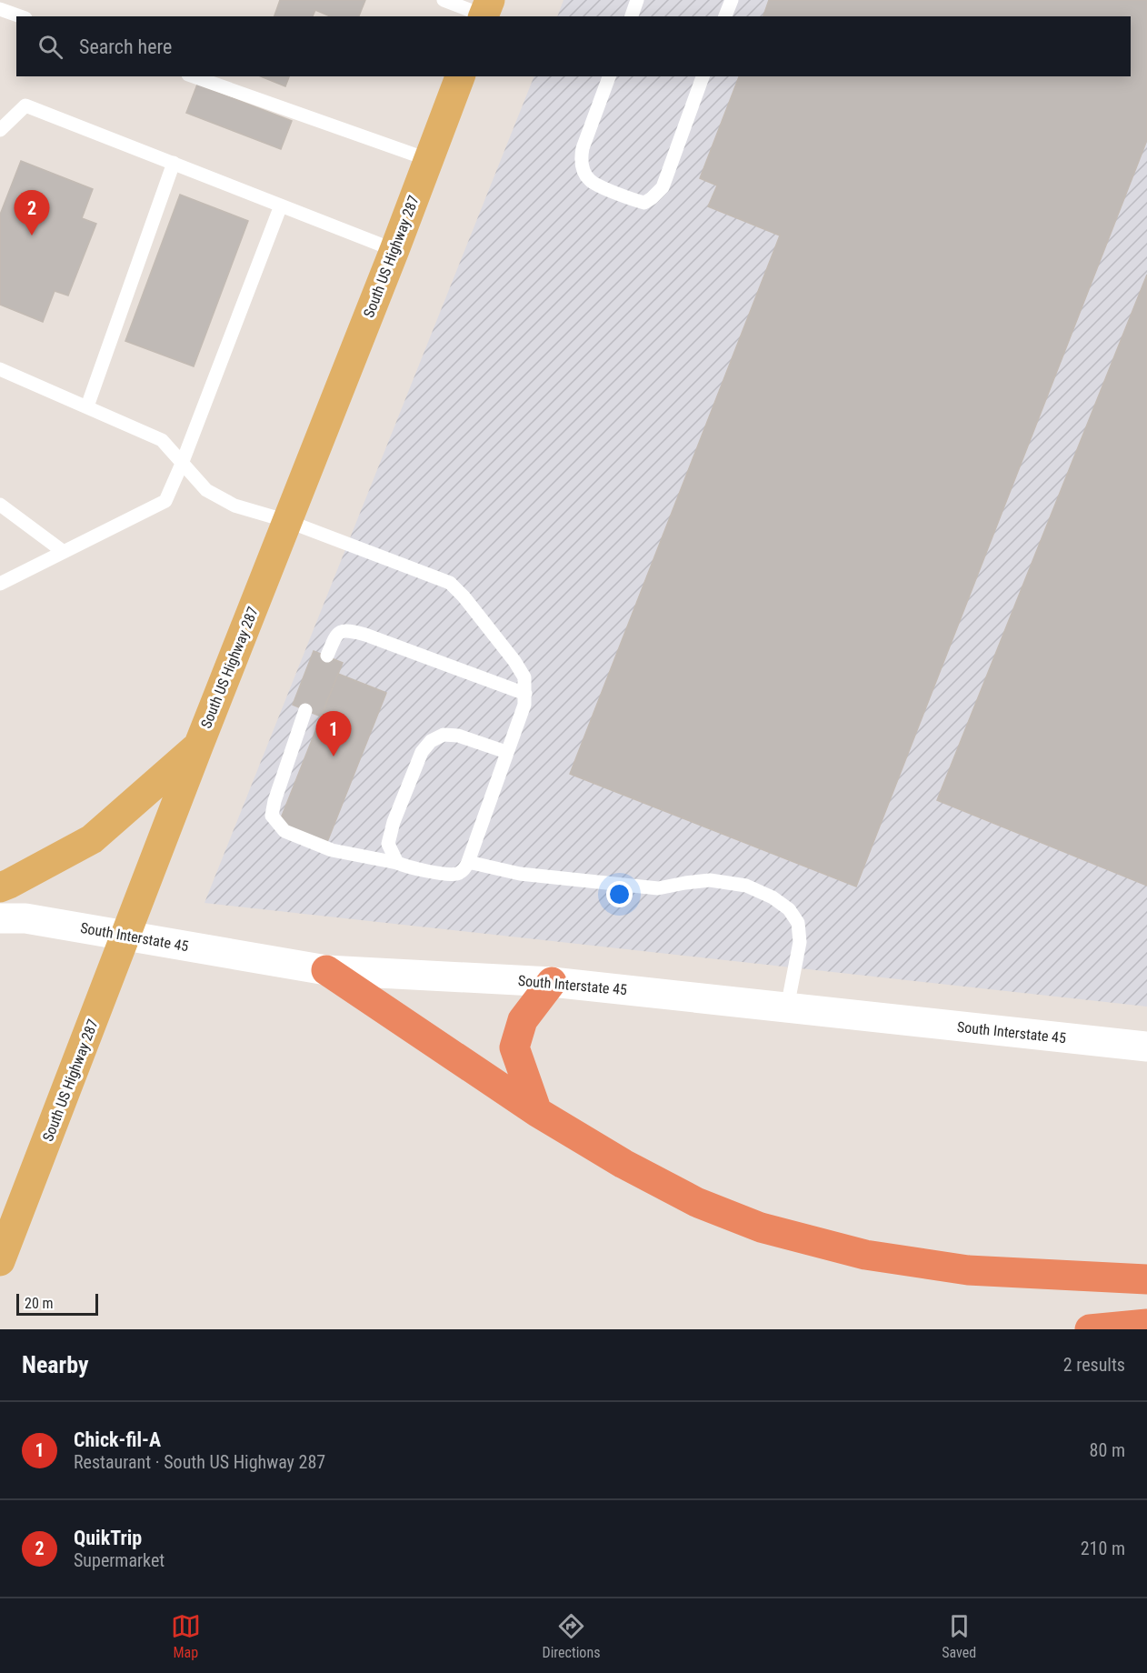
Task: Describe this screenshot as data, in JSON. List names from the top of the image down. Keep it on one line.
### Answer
{"streets":{"main road":["South US Highway 287"],"street":["South Interstate 45"]},"crossings":[["South US Highway 287","South Interstate 45"]],"scale_bar":"20 m","page":{"search":"Search here","pins":["2","1"],"scale":"20 m","heading":["Nearby","2 results"],"list":[{"mark":"1","name":"Chick-fil-A","note":"Restaurant · South US Highway 287","value":"80 m"},{"mark":"2","name":"QuikTrip","note":"Supermarket","value":"210 m"}],"nav":["Map","Directions","Saved"]}}
